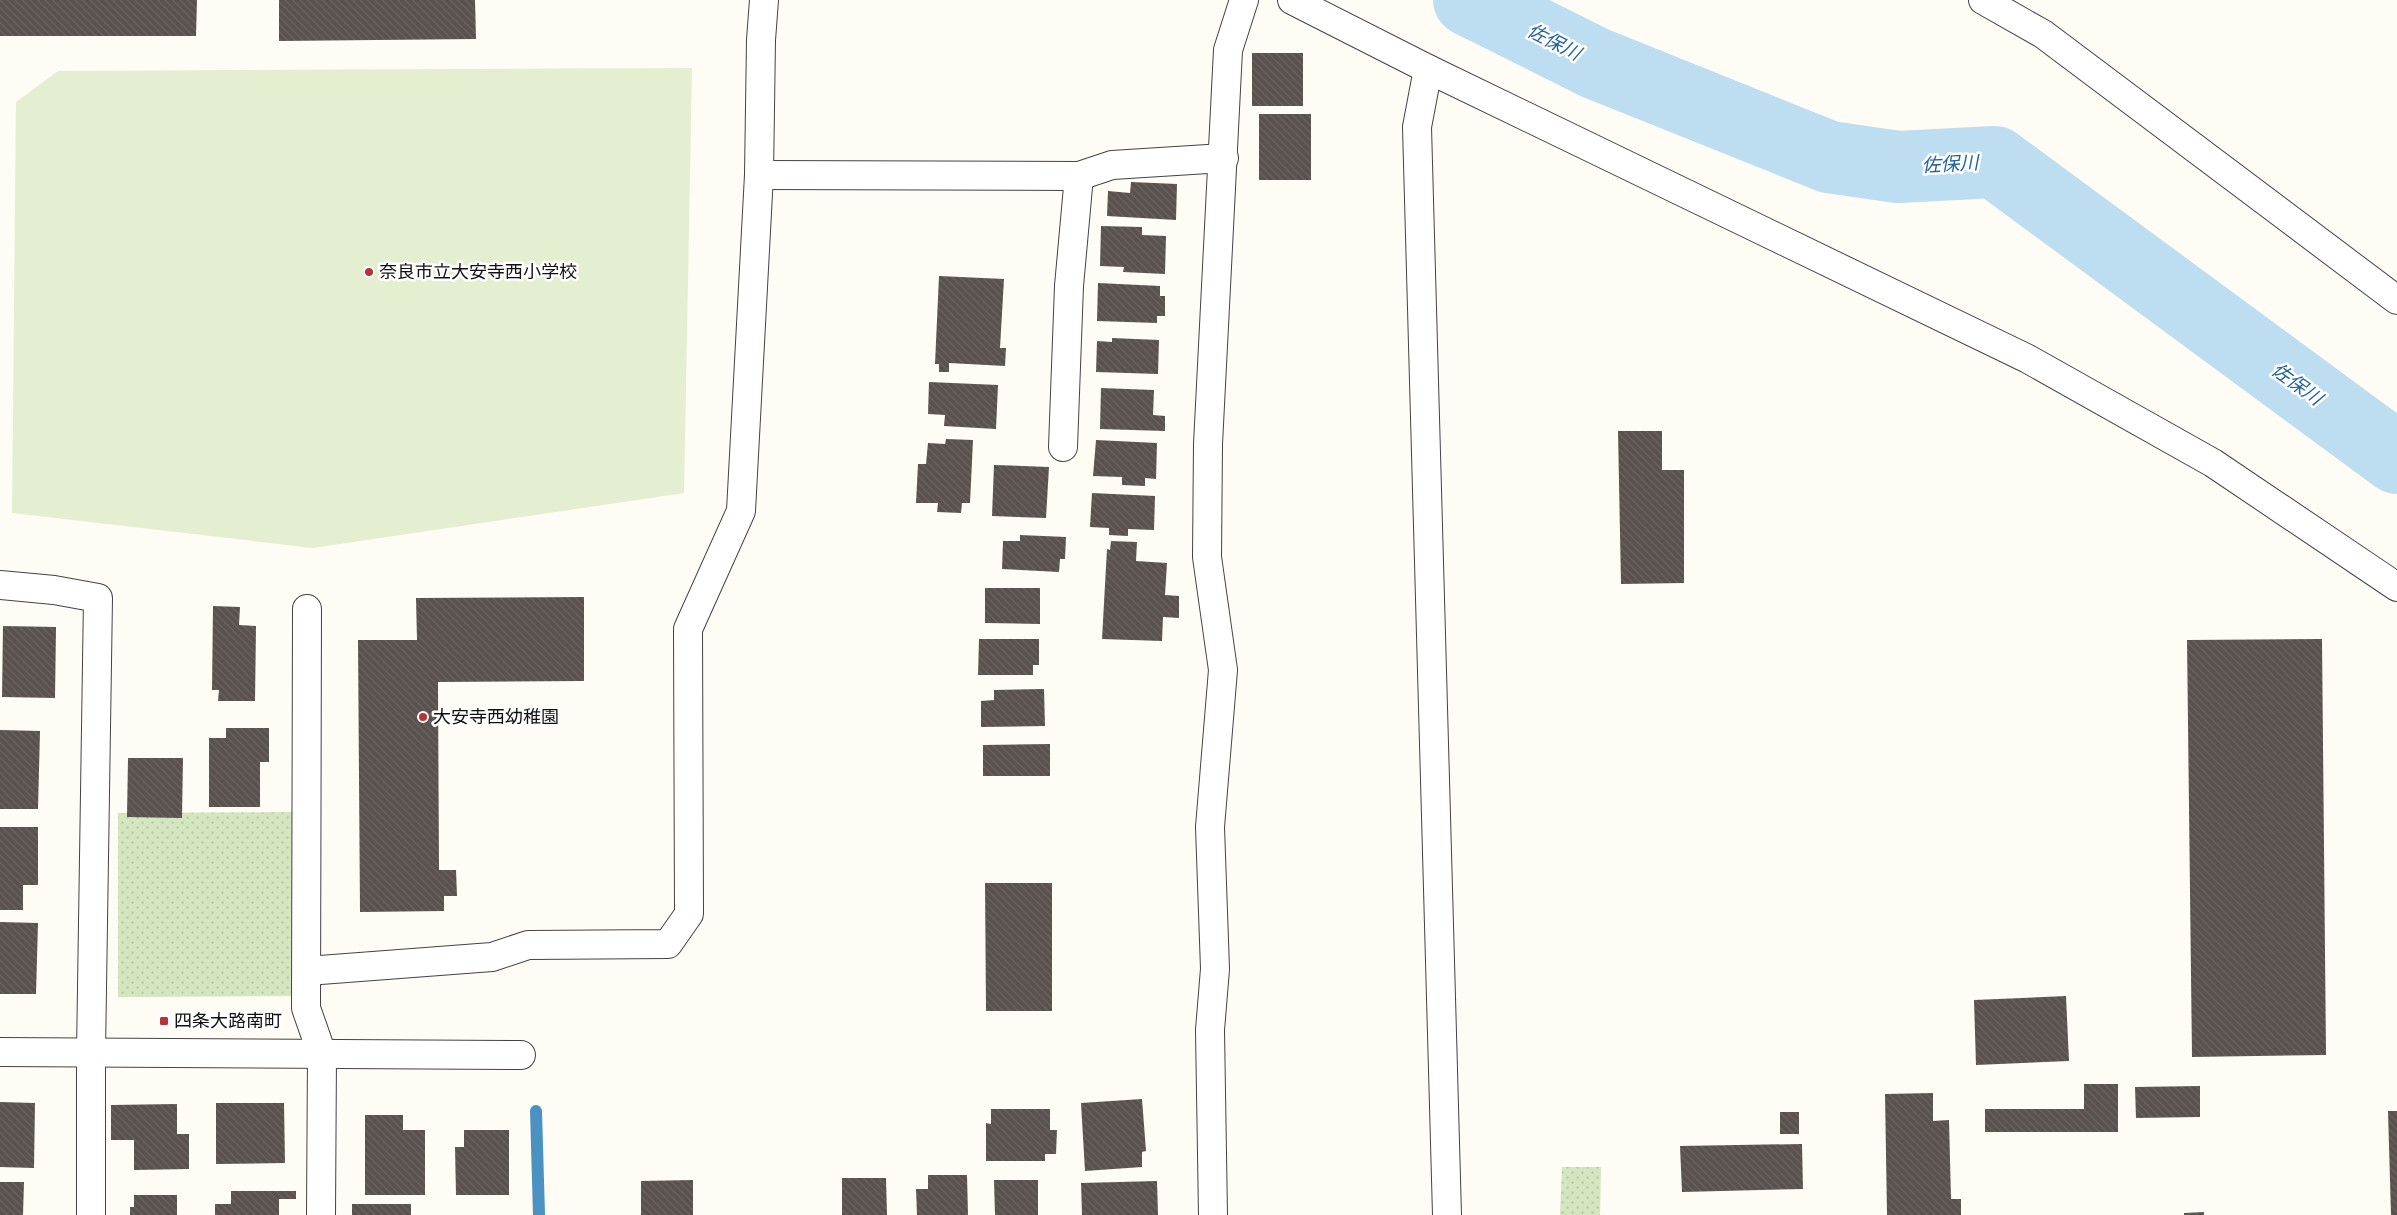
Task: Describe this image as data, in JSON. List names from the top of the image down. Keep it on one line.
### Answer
{"water":["佐保川"],"places":{"other":["奈良市立大安寺西小学校","大安寺西幼稚園"],"transit":["四条大路南町"]}}
